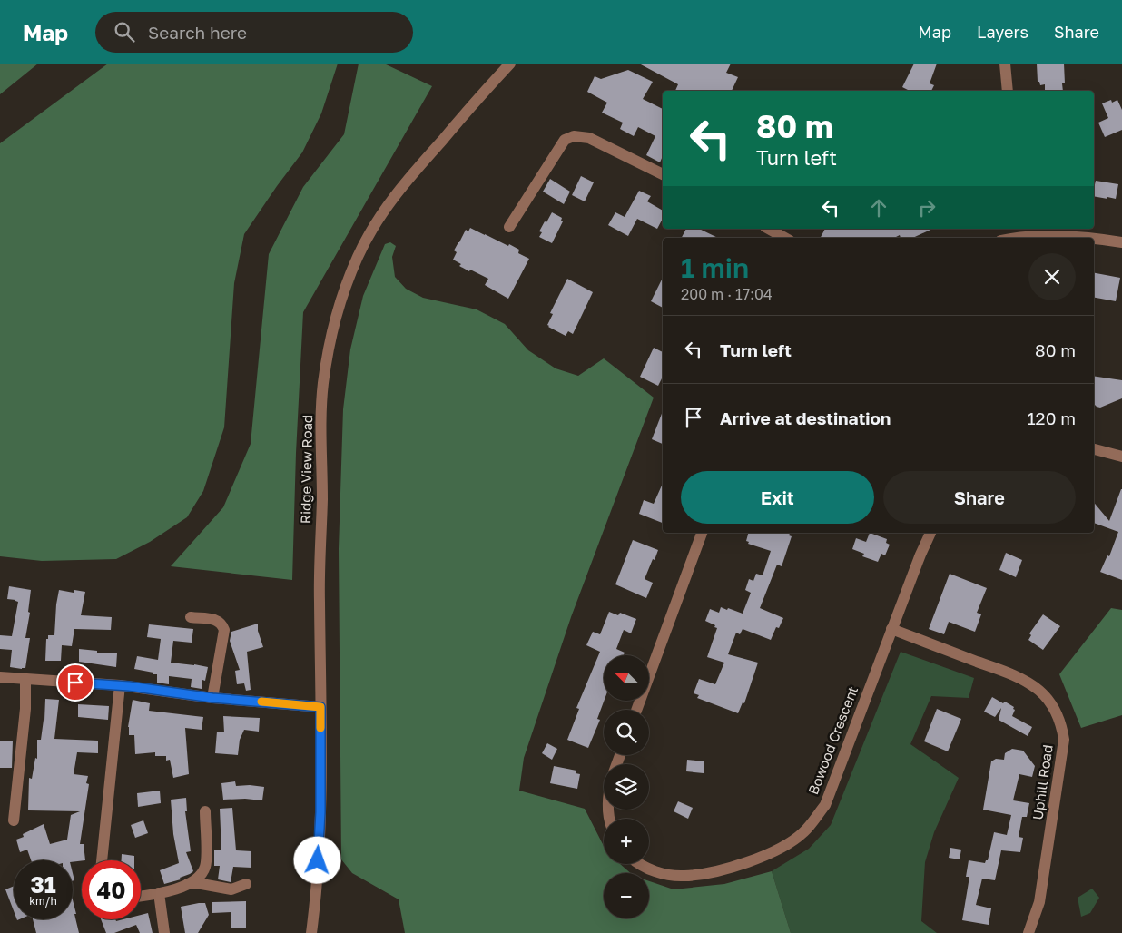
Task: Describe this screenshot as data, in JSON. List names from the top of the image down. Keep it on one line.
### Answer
{"streets":{"street":["Ridge View Road","Bowood Crescent","Uphill Road"]},"crossings":[["Bowood Crescent","Uphill Road"]],"north":"top left","page":{"header":"Map","search":"Search here","nav":["Map","Layers","Share"],"turn":["80 m","Turn left"],"heading":["1 min","200 m · 17:04"],"list":[{"name":"Turn left","value":"80 m"},{"name":"Arrive at destination","value":"120 m"}],"buttons":["Exit","Share"],"map_buttons":["+","−"],"speed":"31 km/h","limit":"40"}}
